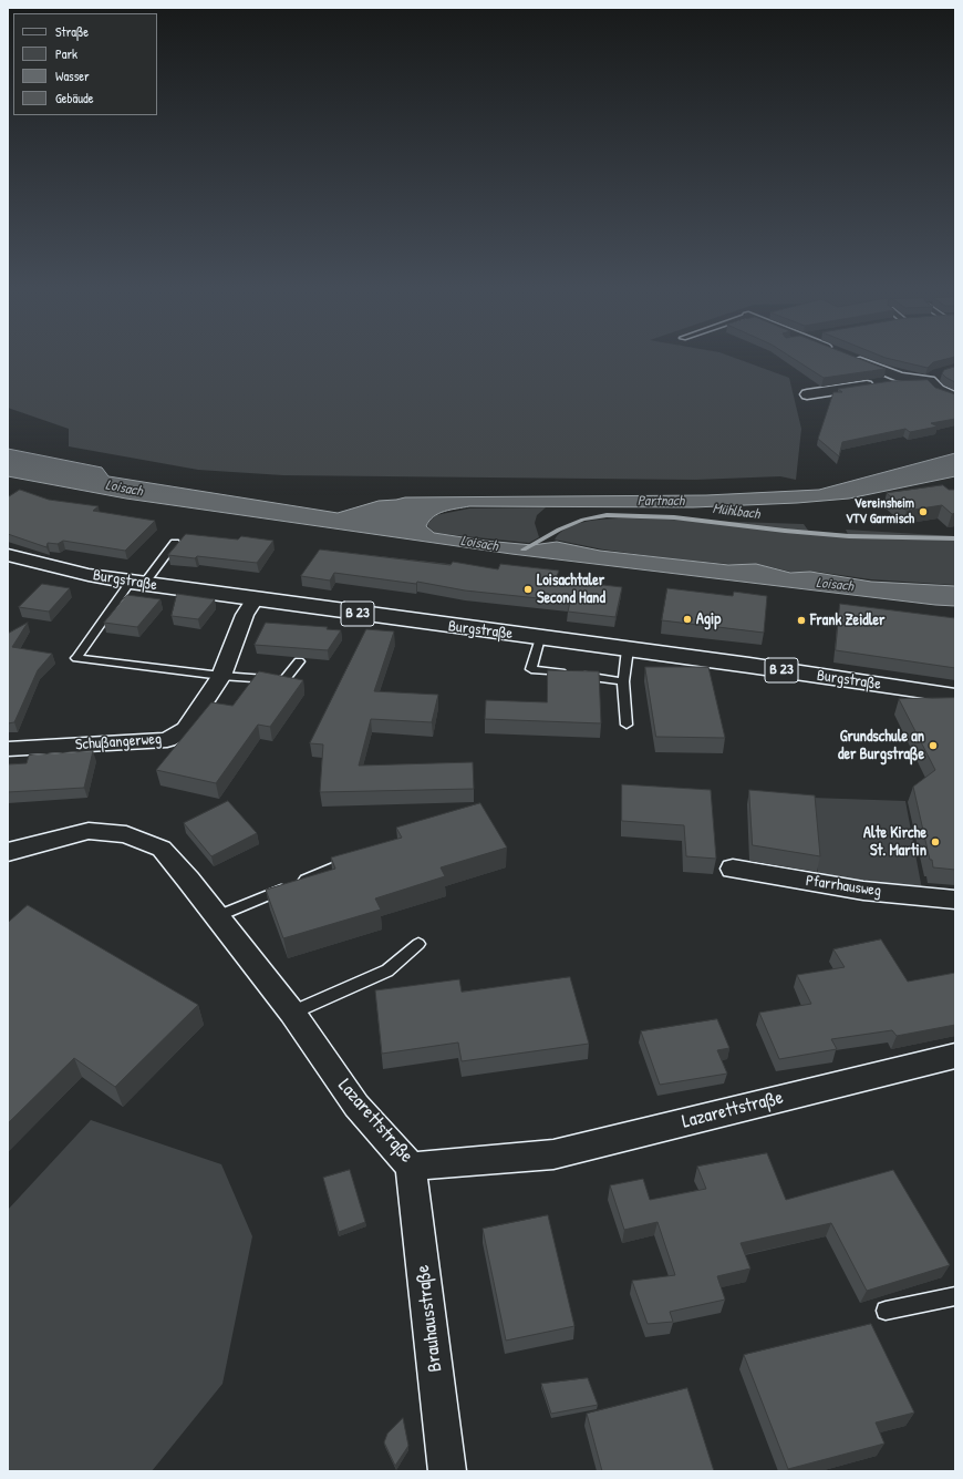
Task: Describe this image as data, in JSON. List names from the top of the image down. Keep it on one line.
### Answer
{"streets":{"main road":["Burgstraße","B 23"],"street":["Schußangerweg","Pfarrhausweg","Lazarettstraße","Brauhausstraße"]},"crossings":[["Burgstraße","Schußangerweg"],["Lazarettstraße","Brauhausstraße"]],"water":["Loisach","Partnach","Mühlbach"],"places":["Vereinsheim VTV Garmisch","Loisachtaler Second Hand","Agip","Frank Zeidler","Grundschule an der Burgstraße","Alte Kirche St. Martin"],"legend":["Straße","Park","Wasser","Gebäude"]}
